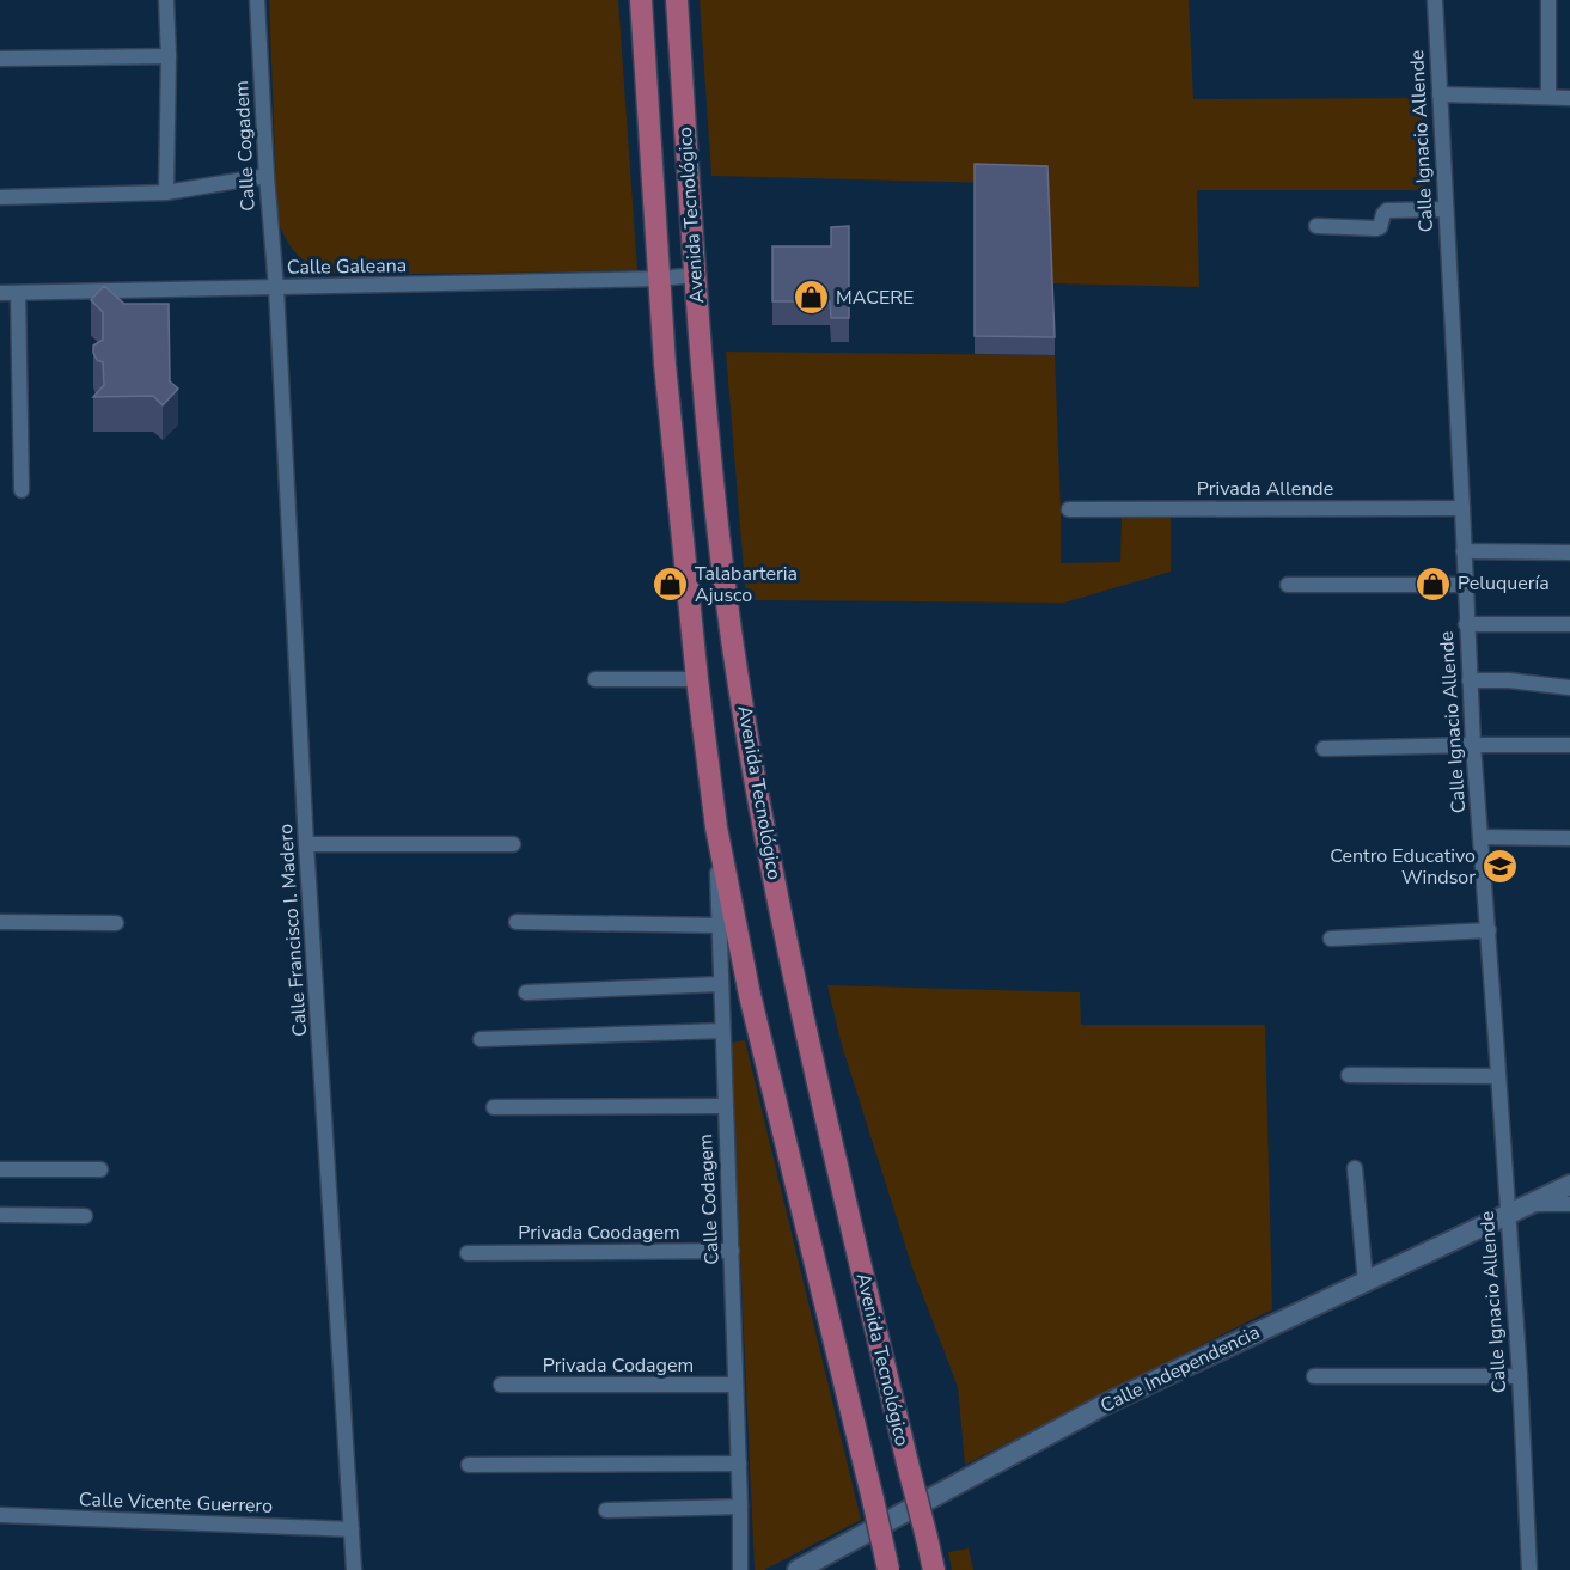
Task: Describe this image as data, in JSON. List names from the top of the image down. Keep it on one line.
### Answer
{"streets":{"main road":["Avenida Tecnológico"],"street":["Calle Ignacio Allende","Calle Cogadem","Calle Galeana","Privada Allende","Calle Francisco I. Madero","Calle Codagem","Privada Coodagem","Privada Codagem","Calle Independencia","Calle Vicente Guerrero"]},"crossings":[["Calle Ignacio Allende","Privada Allende"],["Calle Ignacio Allende","Calle Independencia"],["Calle Cogadem","Calle Galeana"],["Calle Cogadem","Calle Francisco I. Madero"],["Avenida Tecnológico","Calle Galeana"],["Avenida Tecnológico","Calle Codagem"],["Calle Galeana","Calle Francisco I. Madero"],["Calle Francisco I. Madero","Calle Vicente Guerrero"],["Calle Codagem","Privada Coodagem"],["Calle Codagem","Privada Codagem"]],"places":{"shop":["MACERE","Peluquería","Talabarteria Ajusco"],"school or university":["Centro Educativo Windsor"]}}
